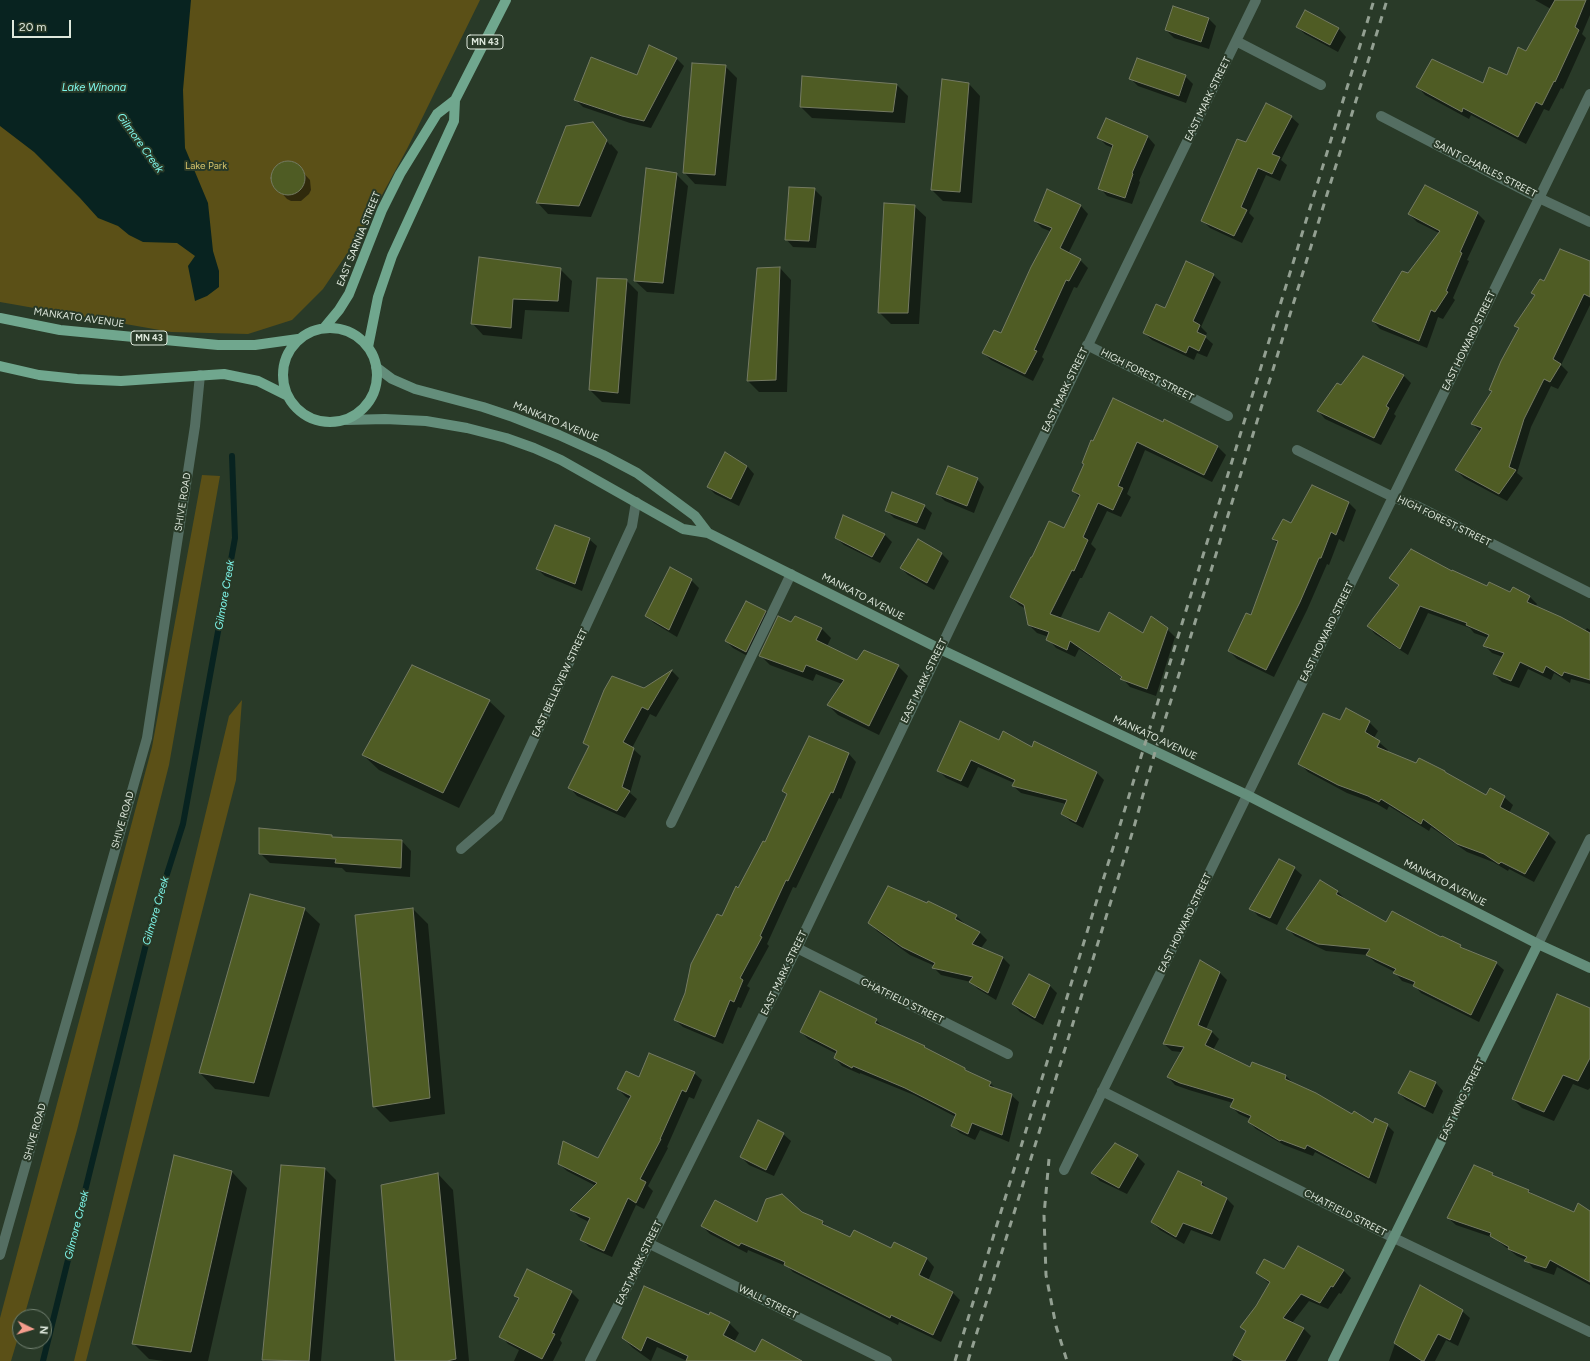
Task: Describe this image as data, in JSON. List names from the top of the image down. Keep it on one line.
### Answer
{"streets":{"main road":["MN 43","EAST SARNIA STREET","MANKATO AVENUE","EAST KING STREET"],"street":["EAST MARK STREET","SAINT CHARLES STREET","EAST HOWARD STREET","HIGH FOREST STREET","SHIVE ROAD","EAST BELLEVIEW STREET","CHATFIELD STREET","WALL STREET"]},"crossings":[["EAST MARK STREET","MANKATO AVENUE"],["EAST MARK STREET","HIGH FOREST STREET"],["EAST MARK STREET","CHATFIELD STREET"],["EAST MARK STREET","WALL STREET"],["SAINT CHARLES STREET","EAST HOWARD STREET"],["EAST SARNIA STREET","MANKATO AVENUE"],["MANKATO AVENUE","EAST HOWARD STREET"],["MANKATO AVENUE","SHIVE ROAD"],["MANKATO AVENUE","EAST BELLEVIEW STREET"],["MANKATO AVENUE","EAST KING STREET"],["EAST HOWARD STREET","HIGH FOREST STREET"],["EAST HOWARD STREET","CHATFIELD STREET"],["CHATFIELD STREET","EAST KING STREET"]],"water":["Lake Winona","Gilmore Creek"],"parks":["Lake Park"],"scale_bar":"20 m","north":"right"}
